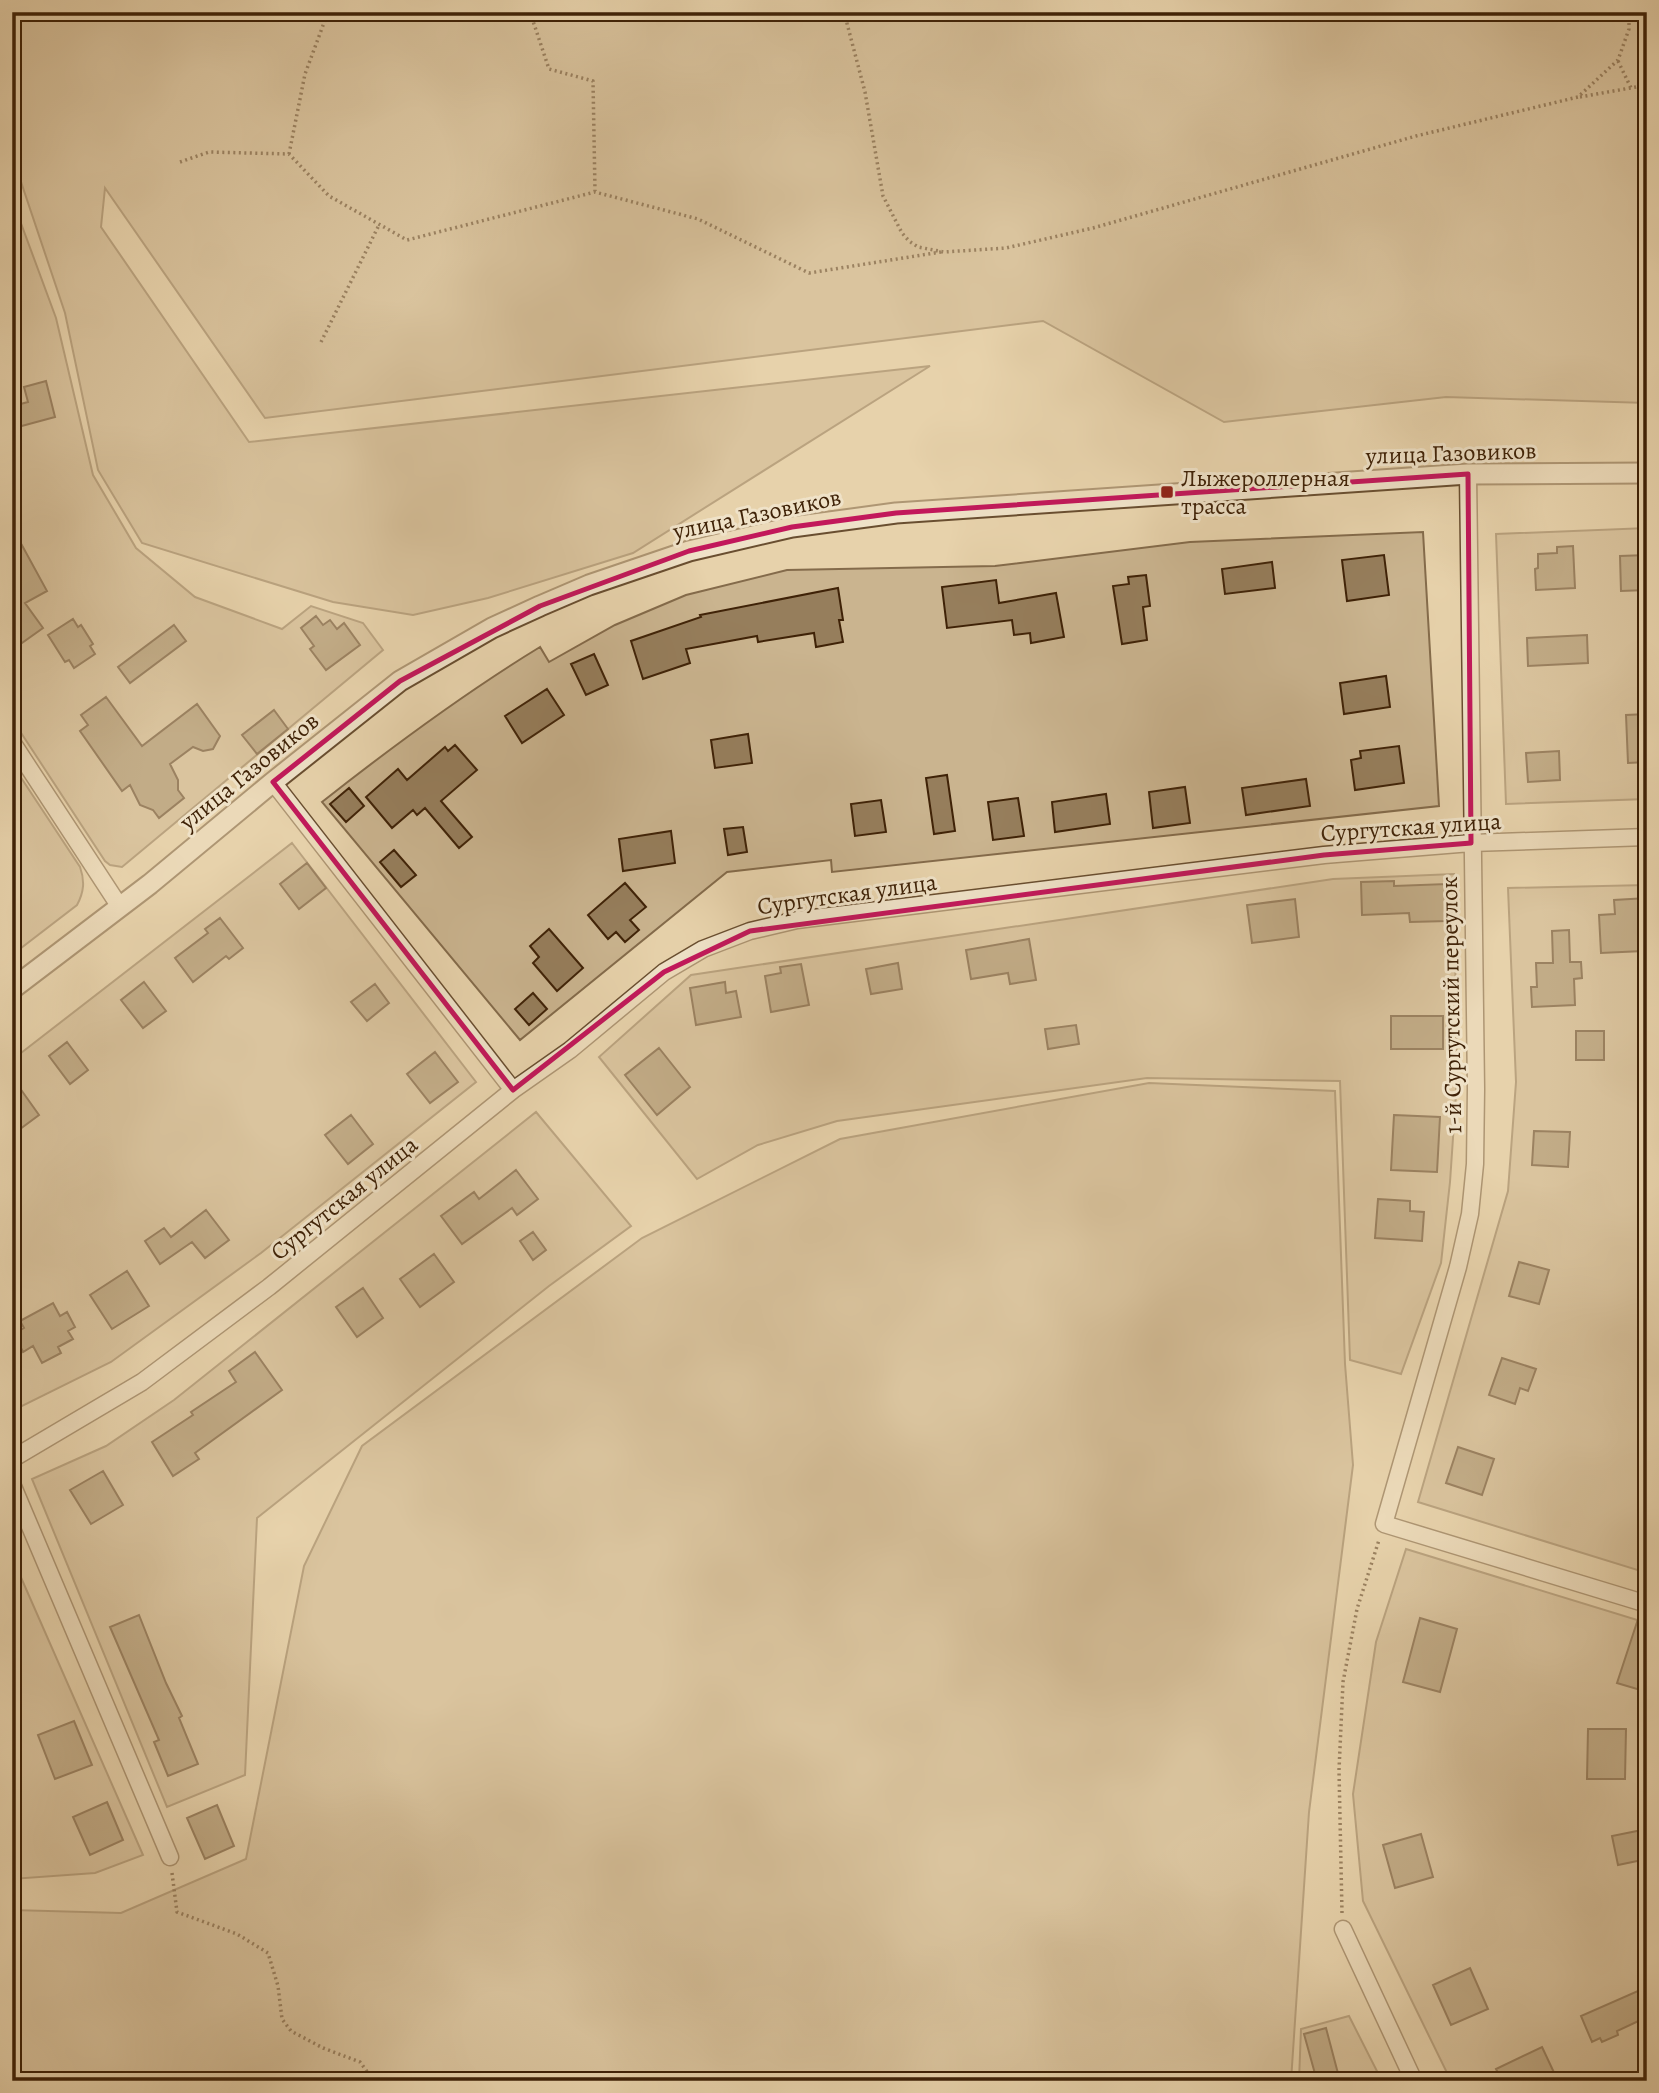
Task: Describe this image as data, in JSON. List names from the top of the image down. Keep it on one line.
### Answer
{"streets":{"street":["улица Газовиков","Сургутская улица","1-й Сургутский переулок"]},"crossings":[["улица Газовиков","1-й Сургутский переулок"],["Сургутская улица","1-й Сургутский переулок"]],"places":{"transit":["Лыжероллерная трасса"]}}
